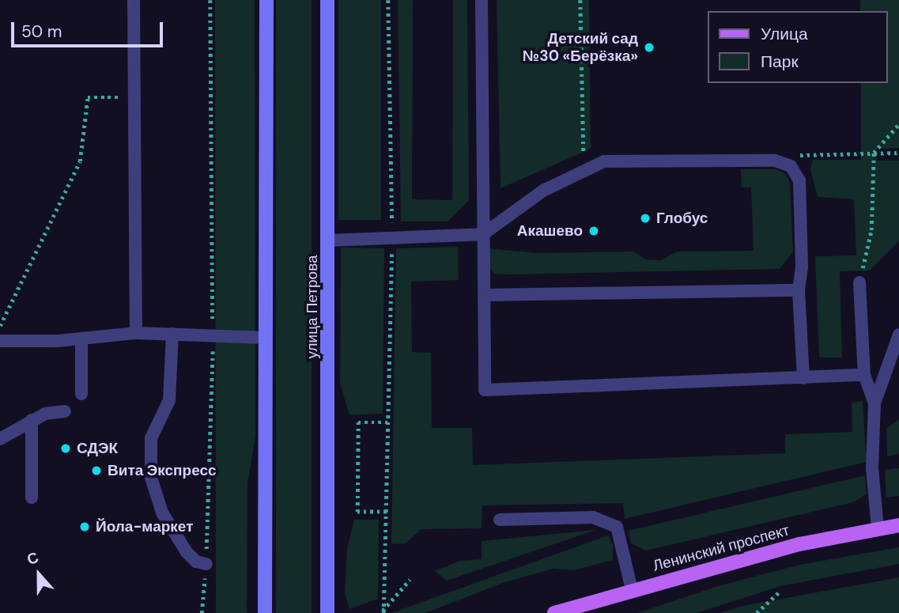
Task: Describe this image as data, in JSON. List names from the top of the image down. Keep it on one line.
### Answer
{"streets":{"main road":["улица Петрова","Ленинский проспект"]},"places":["Детский сад №30 «Берёзка»","Глобус","Акашево","СДЭК","Вита Экспресс","Йола-маркет"],"legend":["Улица","Парк"],"scale_bar":"50 m","north":"top"}
